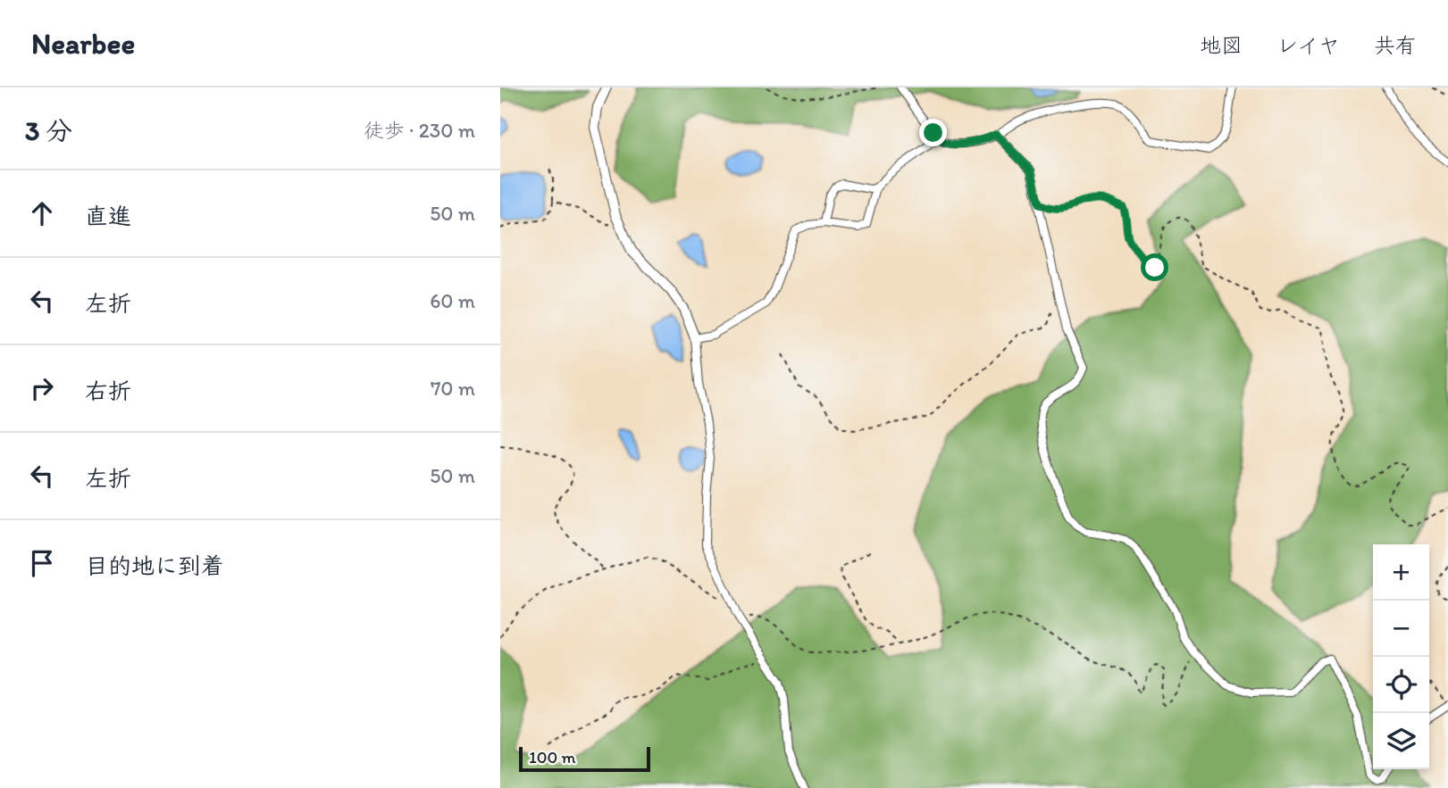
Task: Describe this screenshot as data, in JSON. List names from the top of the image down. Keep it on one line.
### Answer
{"scale_bar":"100 m","page":{"header":"Nearbee","nav":["地図","レイヤ","共有"],"heading":["3 分","徒歩 · 230 m"],"list":[["直進","50 m"],["左折","60 m"],["右折","70 m"],["左折","50 m"],"目的地に到着"],"map_buttons":["+","−"],"scale":"100 m"}}
